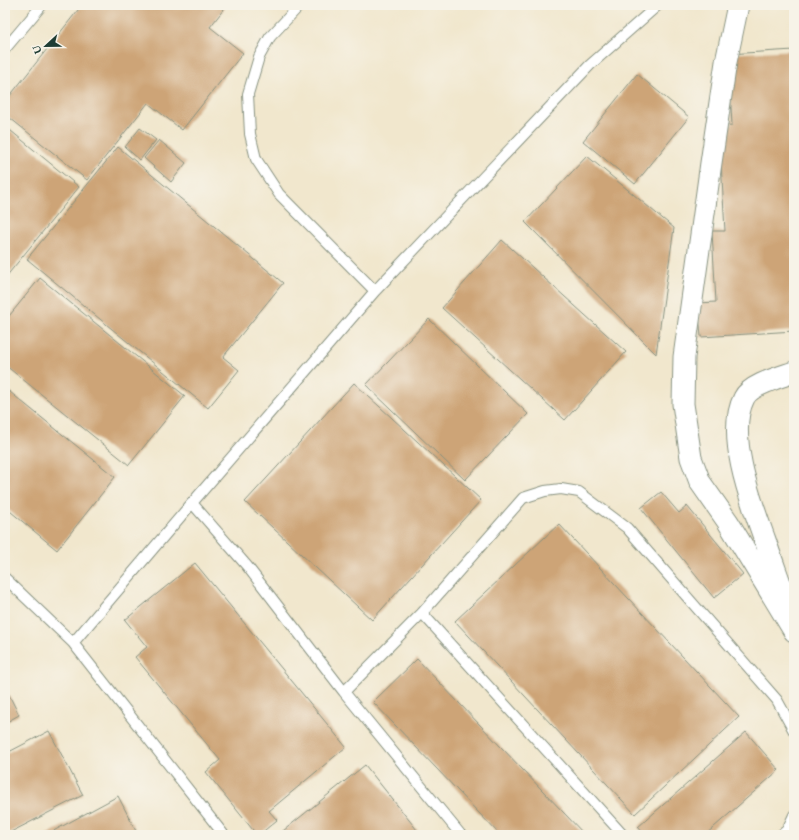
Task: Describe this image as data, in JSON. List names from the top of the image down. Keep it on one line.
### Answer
{"north":"left"}
